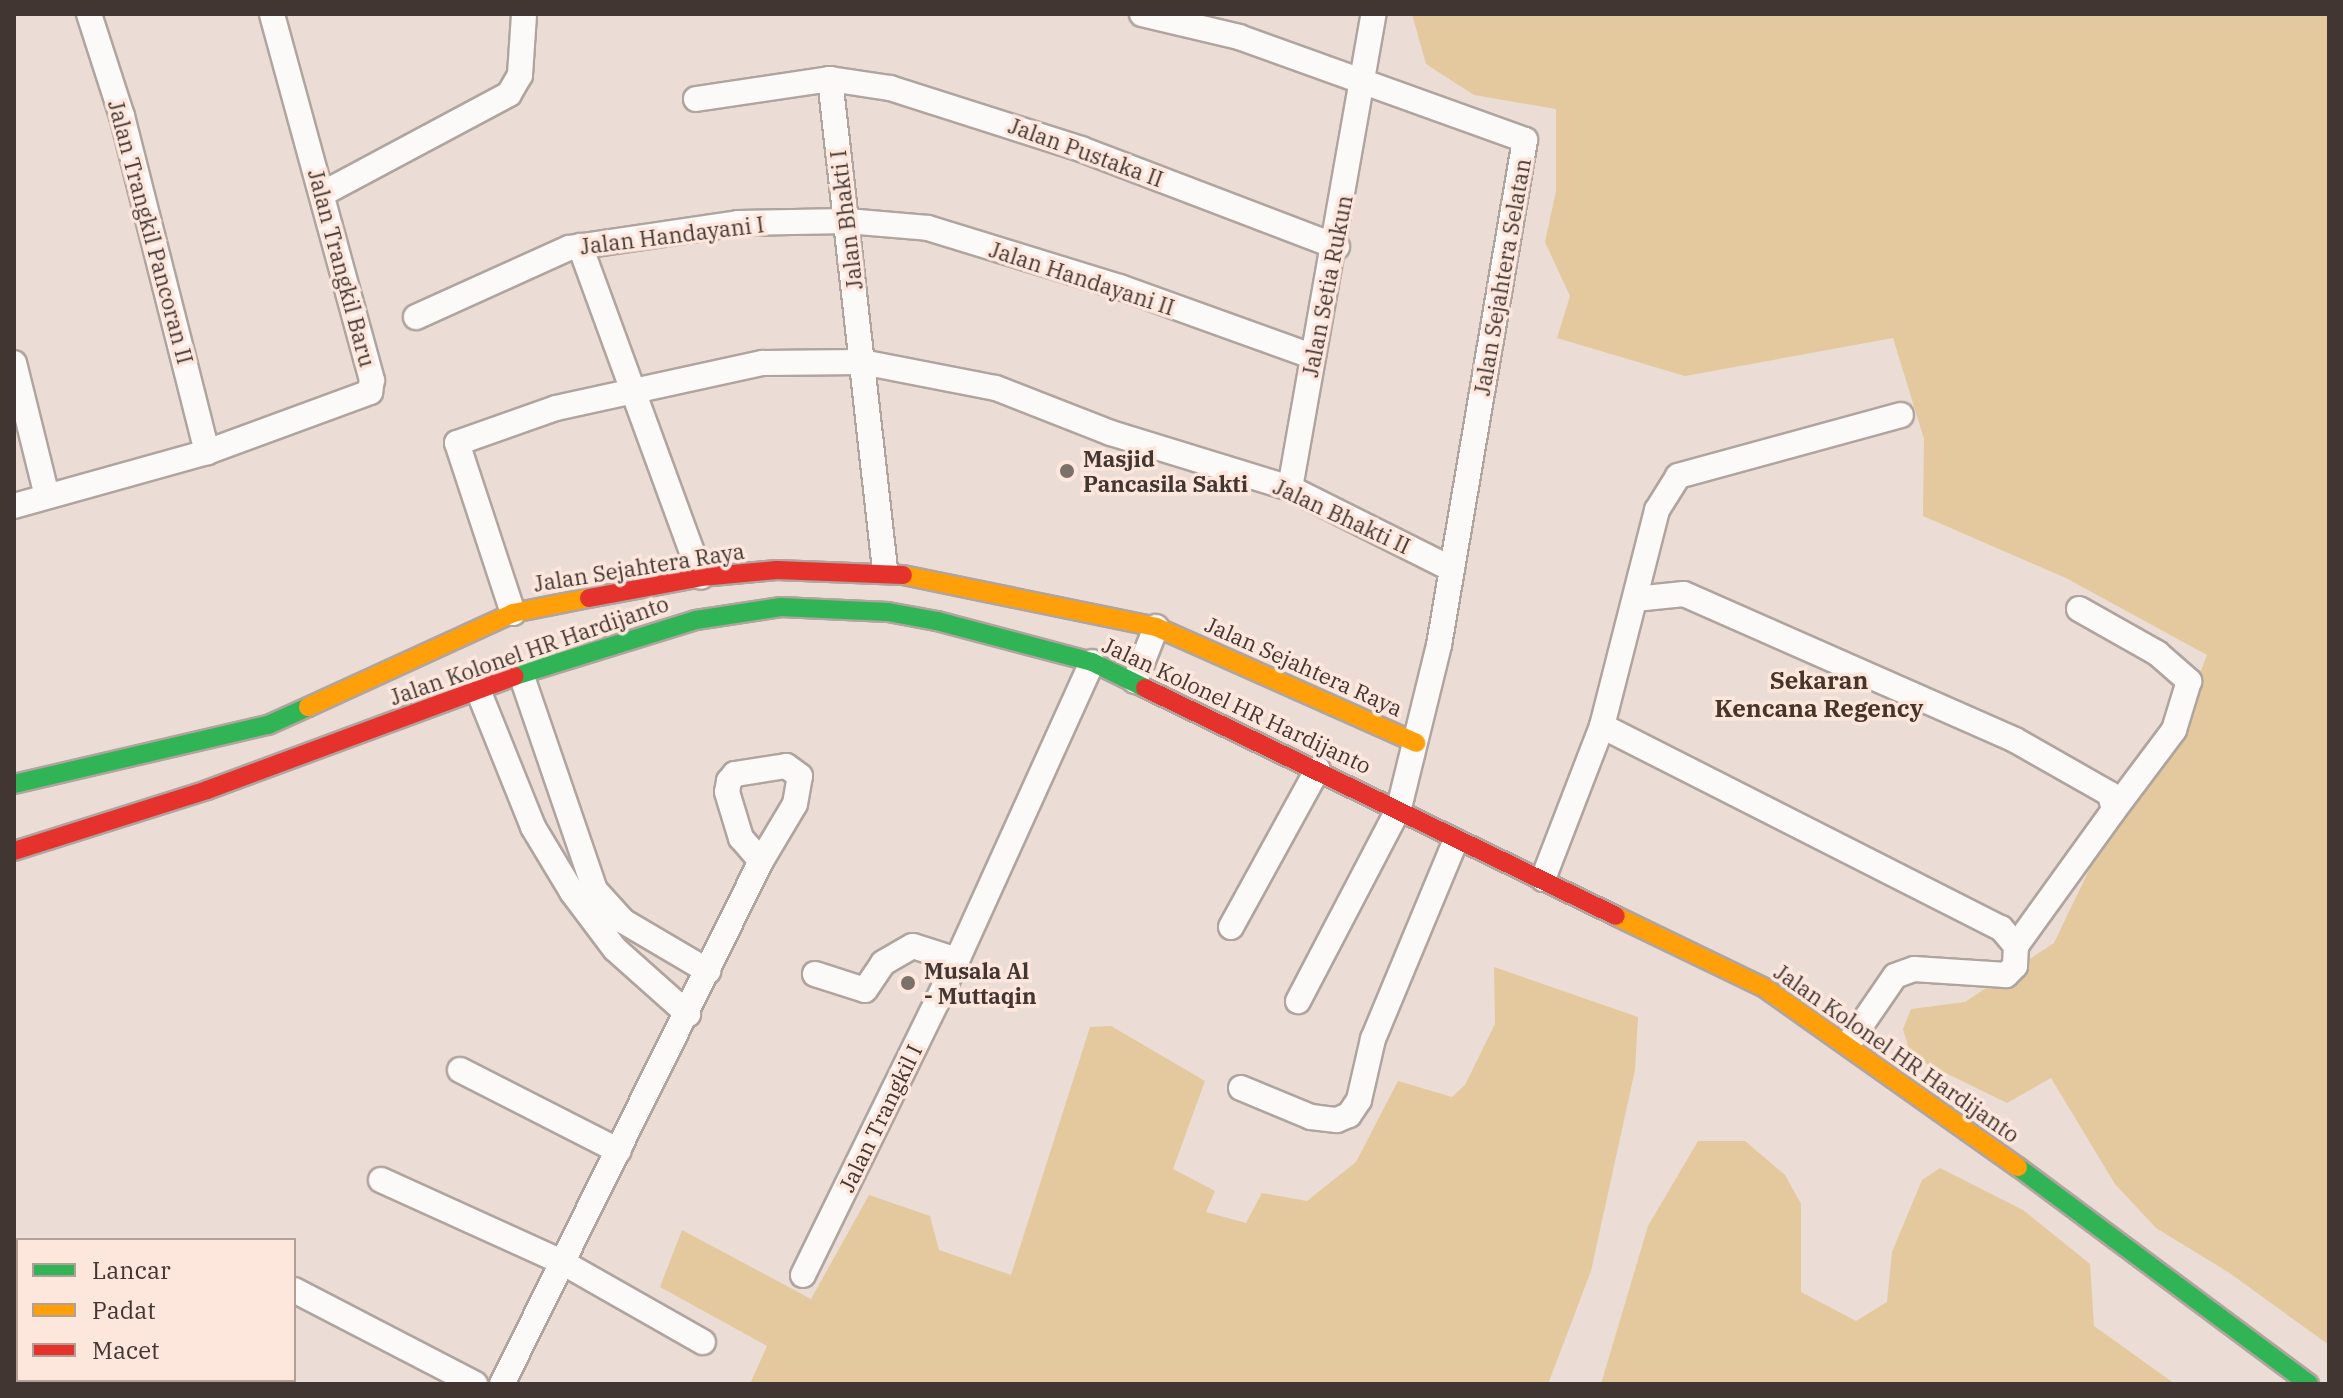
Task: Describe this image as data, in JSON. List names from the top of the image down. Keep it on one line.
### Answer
{"streets":{"main road":["Jalan Sejahtera Raya","Jalan Kolonel HR Hardijanto"],"street":["Jalan Pustaka II","Jalan Bhakti I","Jalan Trangkil Pancoran II","Jalan Handayani I","Jalan Trangkil Baru","Jalan Sejahtera Selatan","Jalan Handayani II","Jalan Setia Rukun","Jalan Bhakti II","Jalan Trangkil I"]},"crossings":[["Jalan Pustaka II","Jalan Bhakti I"],["Jalan Pustaka II","Jalan Setia Rukun"],["Jalan Bhakti I","Jalan Handayani I"],["Jalan Bhakti I","Jalan Handayani II"],["Jalan Bhakti I","Jalan Bhakti II"],["Jalan Bhakti I","Jalan Sejahtera Raya"],["Jalan Trangkil Pancoran II","Jalan Trangkil Baru"],["Jalan Handayani I","Jalan Handayani II"],["Jalan Sejahtera Selatan","Jalan Setia Rukun"],["Jalan Sejahtera Selatan","Jalan Bhakti II"],["Jalan Sejahtera Selatan","Jalan Sejahtera Raya"],["Jalan Sejahtera Selatan","Jalan Kolonel HR Hardijanto"],["Jalan Handayani II","Jalan Setia Rukun"],["Jalan Setia Rukun","Jalan Bhakti II"],["Jalan Kolonel HR Hardijanto","Jalan Trangkil I"]],"districts":["Sekaran Kencana Regency"],"places":["Masjid Pancasila Sakti","Musala Al - Muttaqin"],"legend":["Lancar","Padat","Macet"]}
